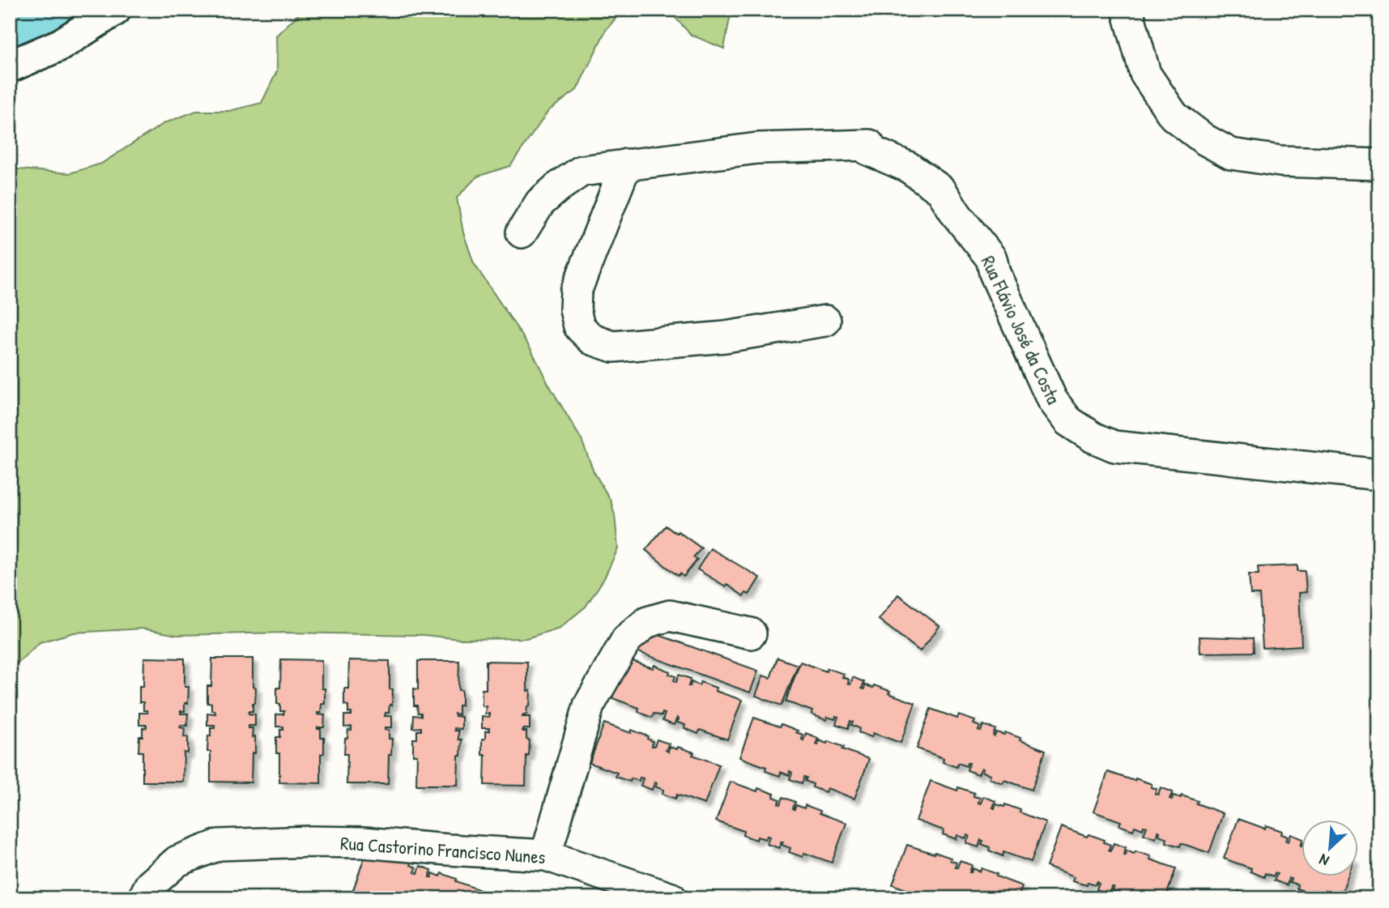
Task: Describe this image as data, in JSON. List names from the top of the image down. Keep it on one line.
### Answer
{"streets":{"street":["Rua Flávio José da Costa","Rua Castorino Francisco Nunes"]},"north":"bottom left"}
